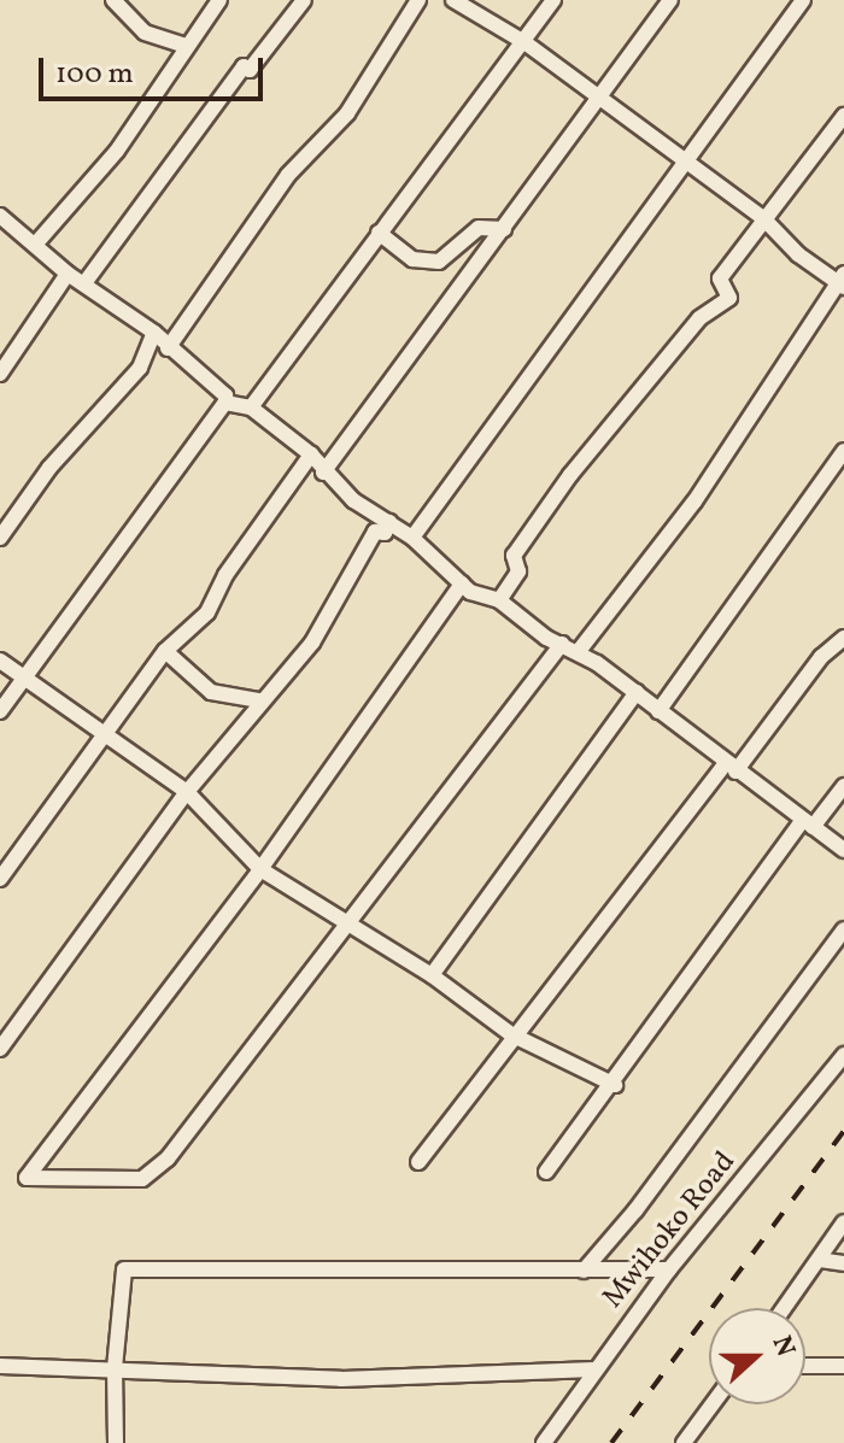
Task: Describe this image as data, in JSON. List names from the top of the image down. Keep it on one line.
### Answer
{"streets":{"street":["Mwihoko Road"]},"scale_bar":"100 m","north":"right"}
